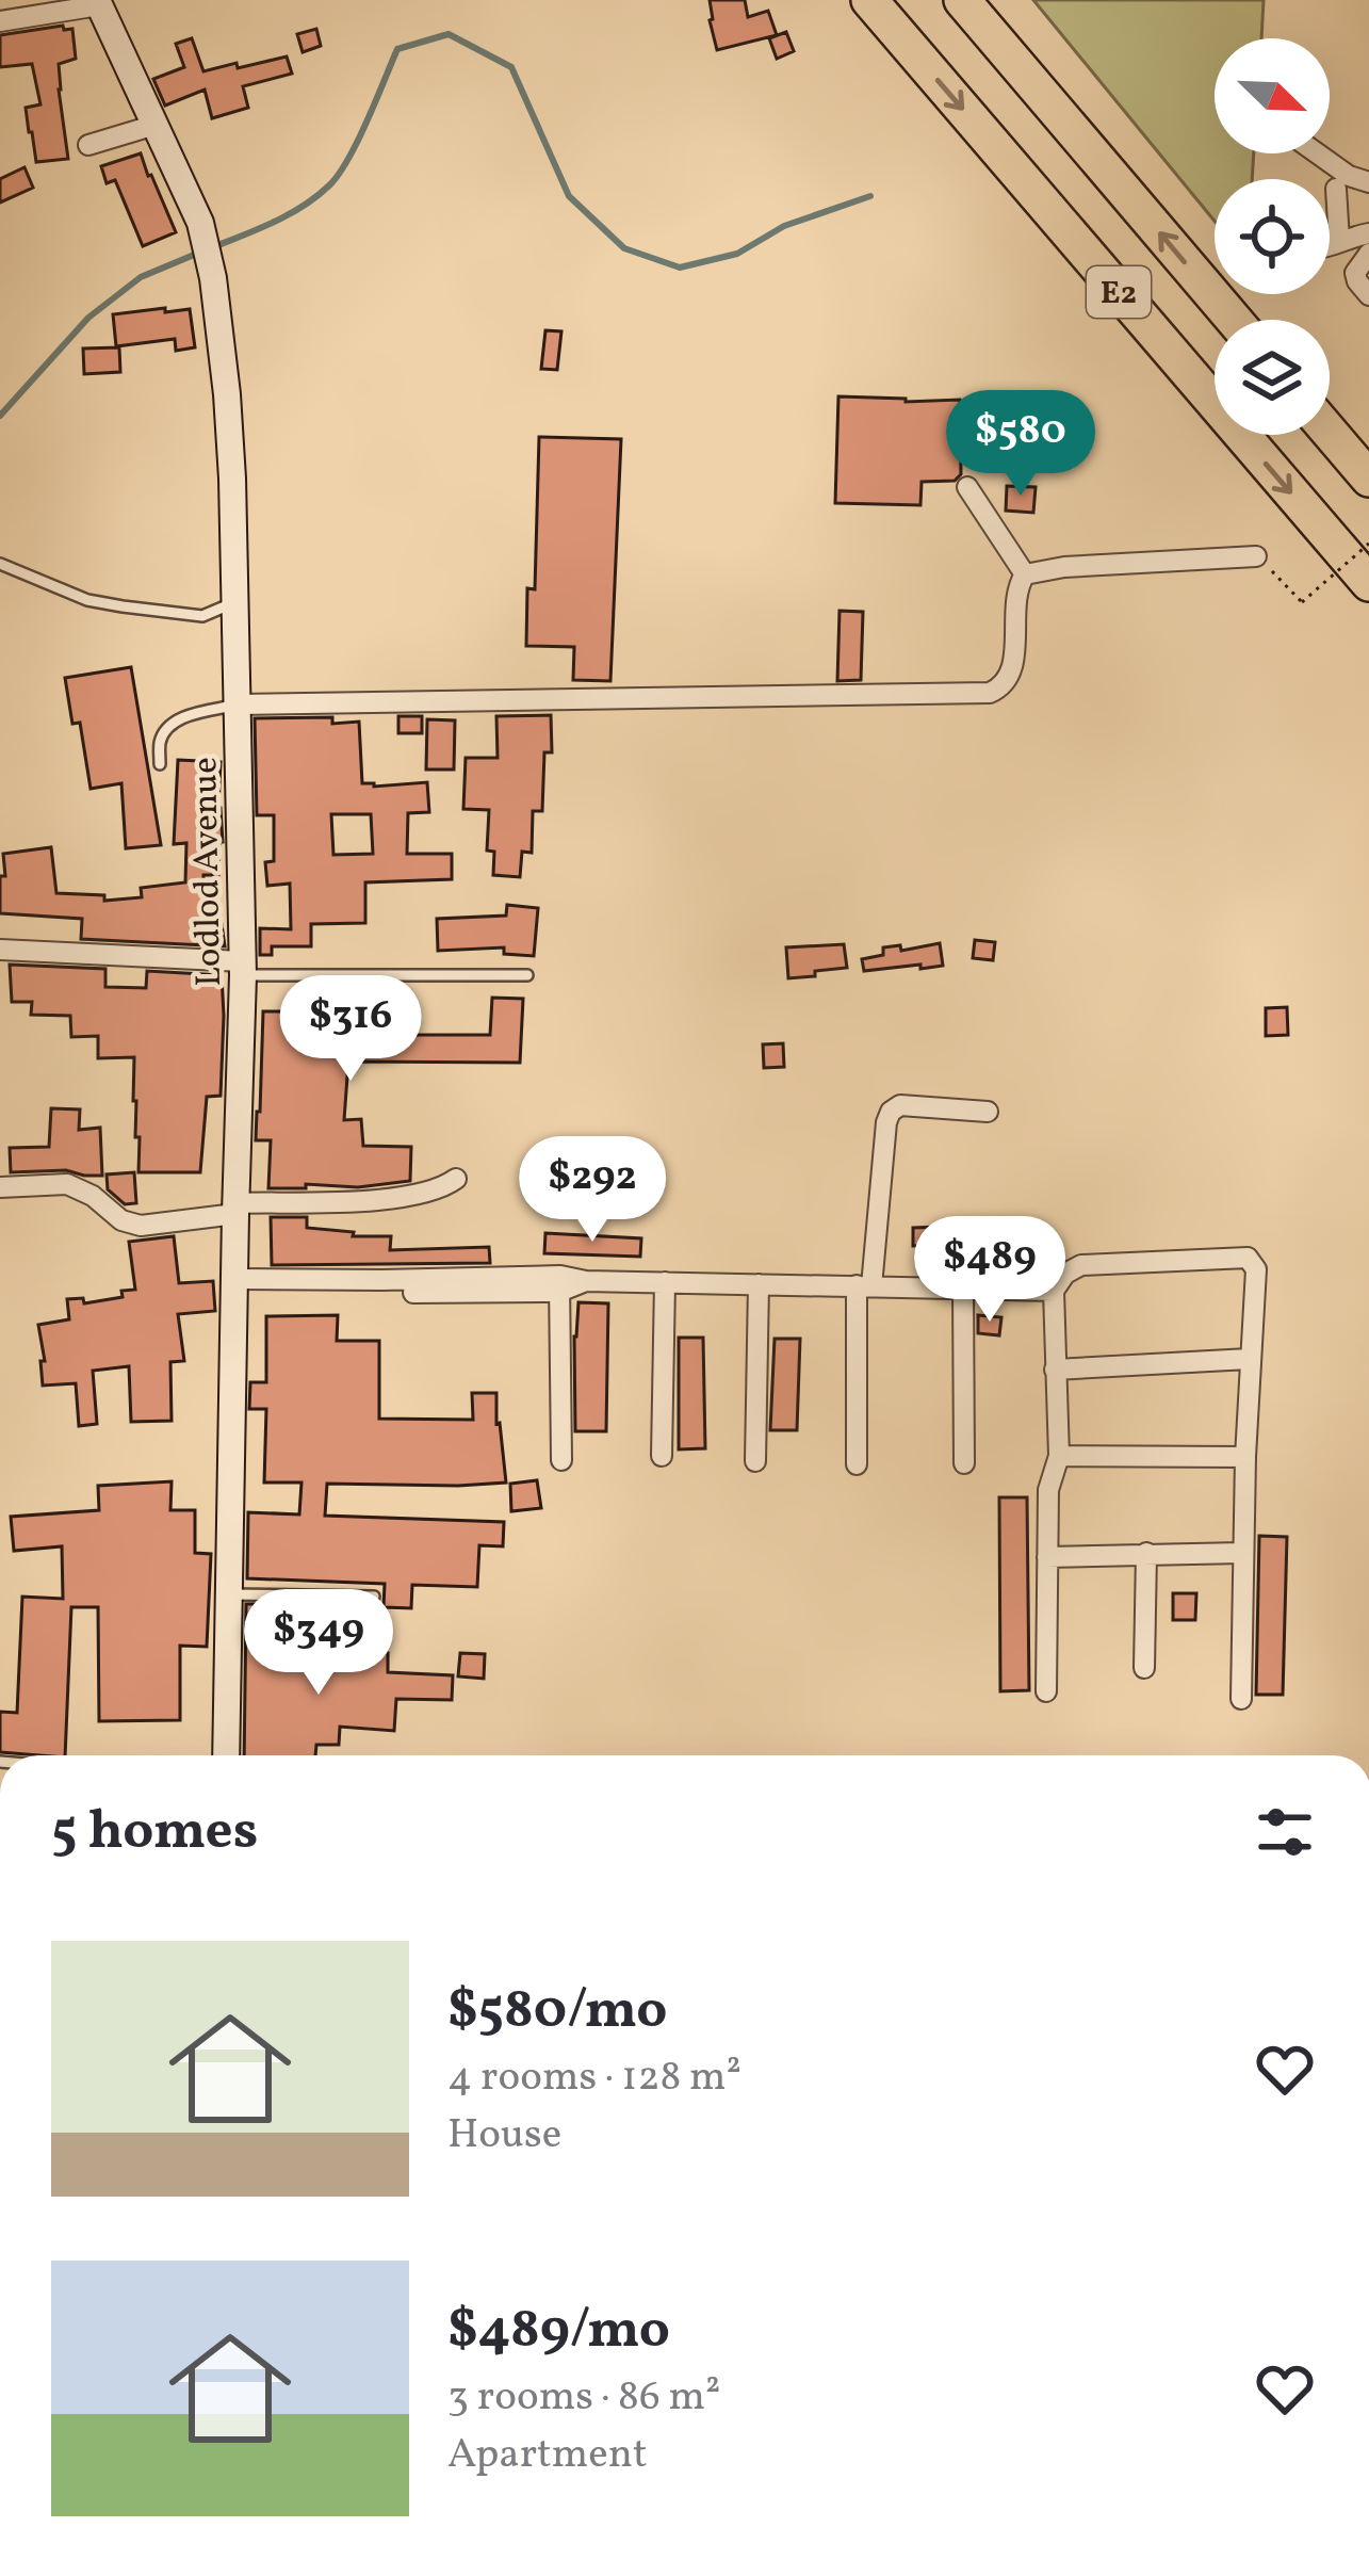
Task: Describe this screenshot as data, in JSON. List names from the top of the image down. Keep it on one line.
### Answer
{"streets":{"highway":["E2"],"main road":["Lodlod Avenue"]},"north":"bottom right","page":{"price":["$580","$316","$292","$489","$349"],"heading":"5 homes","list":[{"name":"$580/mo","note":"4 rooms · 128 m² · House"},{"name":"$489/mo","note":"3 rooms · 86 m² · Apartment"}]}}
